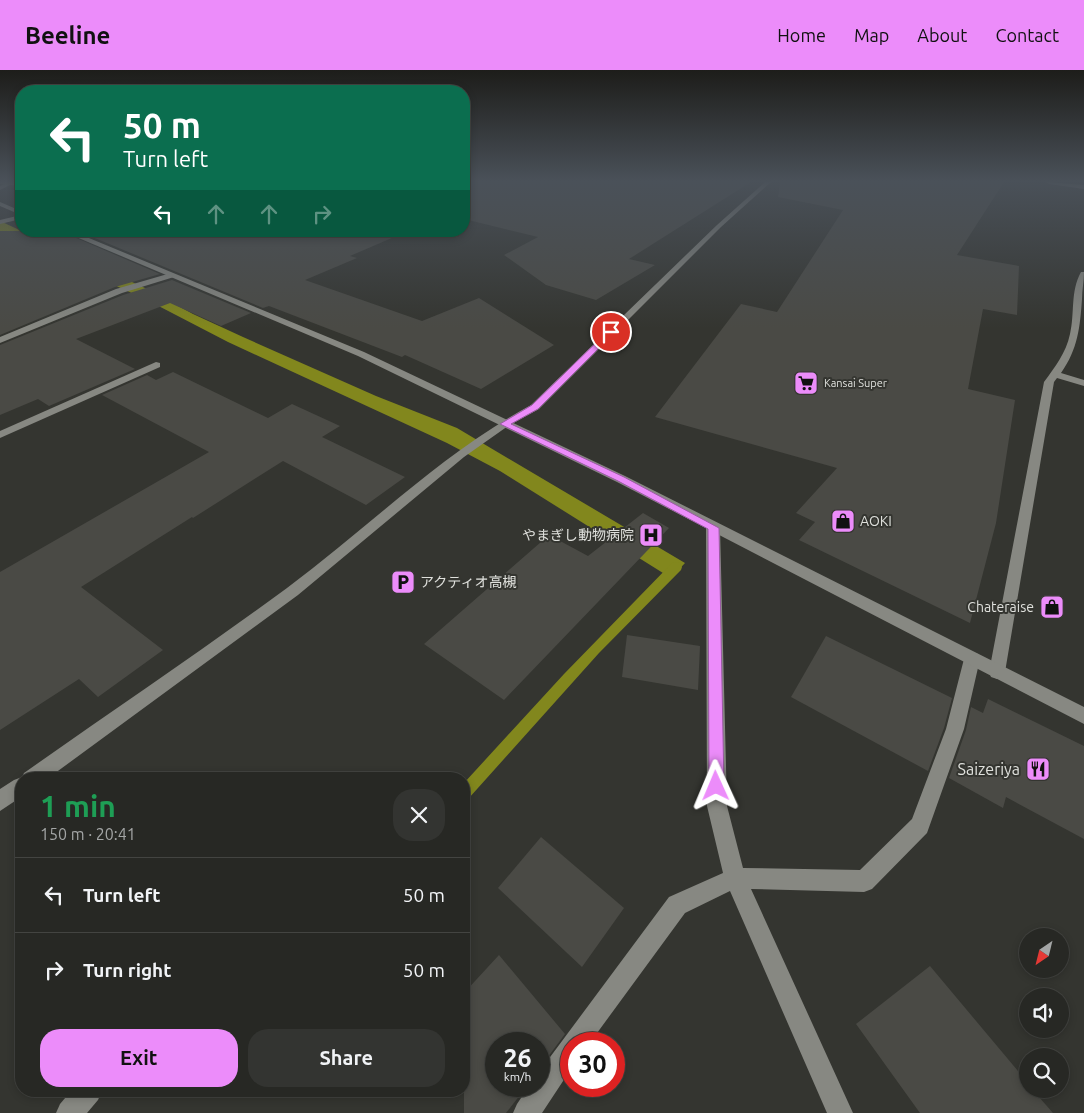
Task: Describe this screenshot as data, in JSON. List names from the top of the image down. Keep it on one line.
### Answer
{"places":{"supermarket":["Kansai Super"],"shop":["AOKI","Chateraise"],"hospital":["やまぎし動物病院"],"parking":["アクティオ高槻"],"restaurant":["Saizeriya"]},"north":"bottom left","page":{"header":"Beeline","nav":["Home","Map","About","Contact"],"turn":["50 m","Turn left"],"heading":["1 min","150 m · 20:41"],"list":[{"name":"Turn left","value":"50 m"},{"name":"Turn right","value":"50 m"}],"buttons":["Exit","Share"],"speed":"26 km/h","limit":"30"}}
